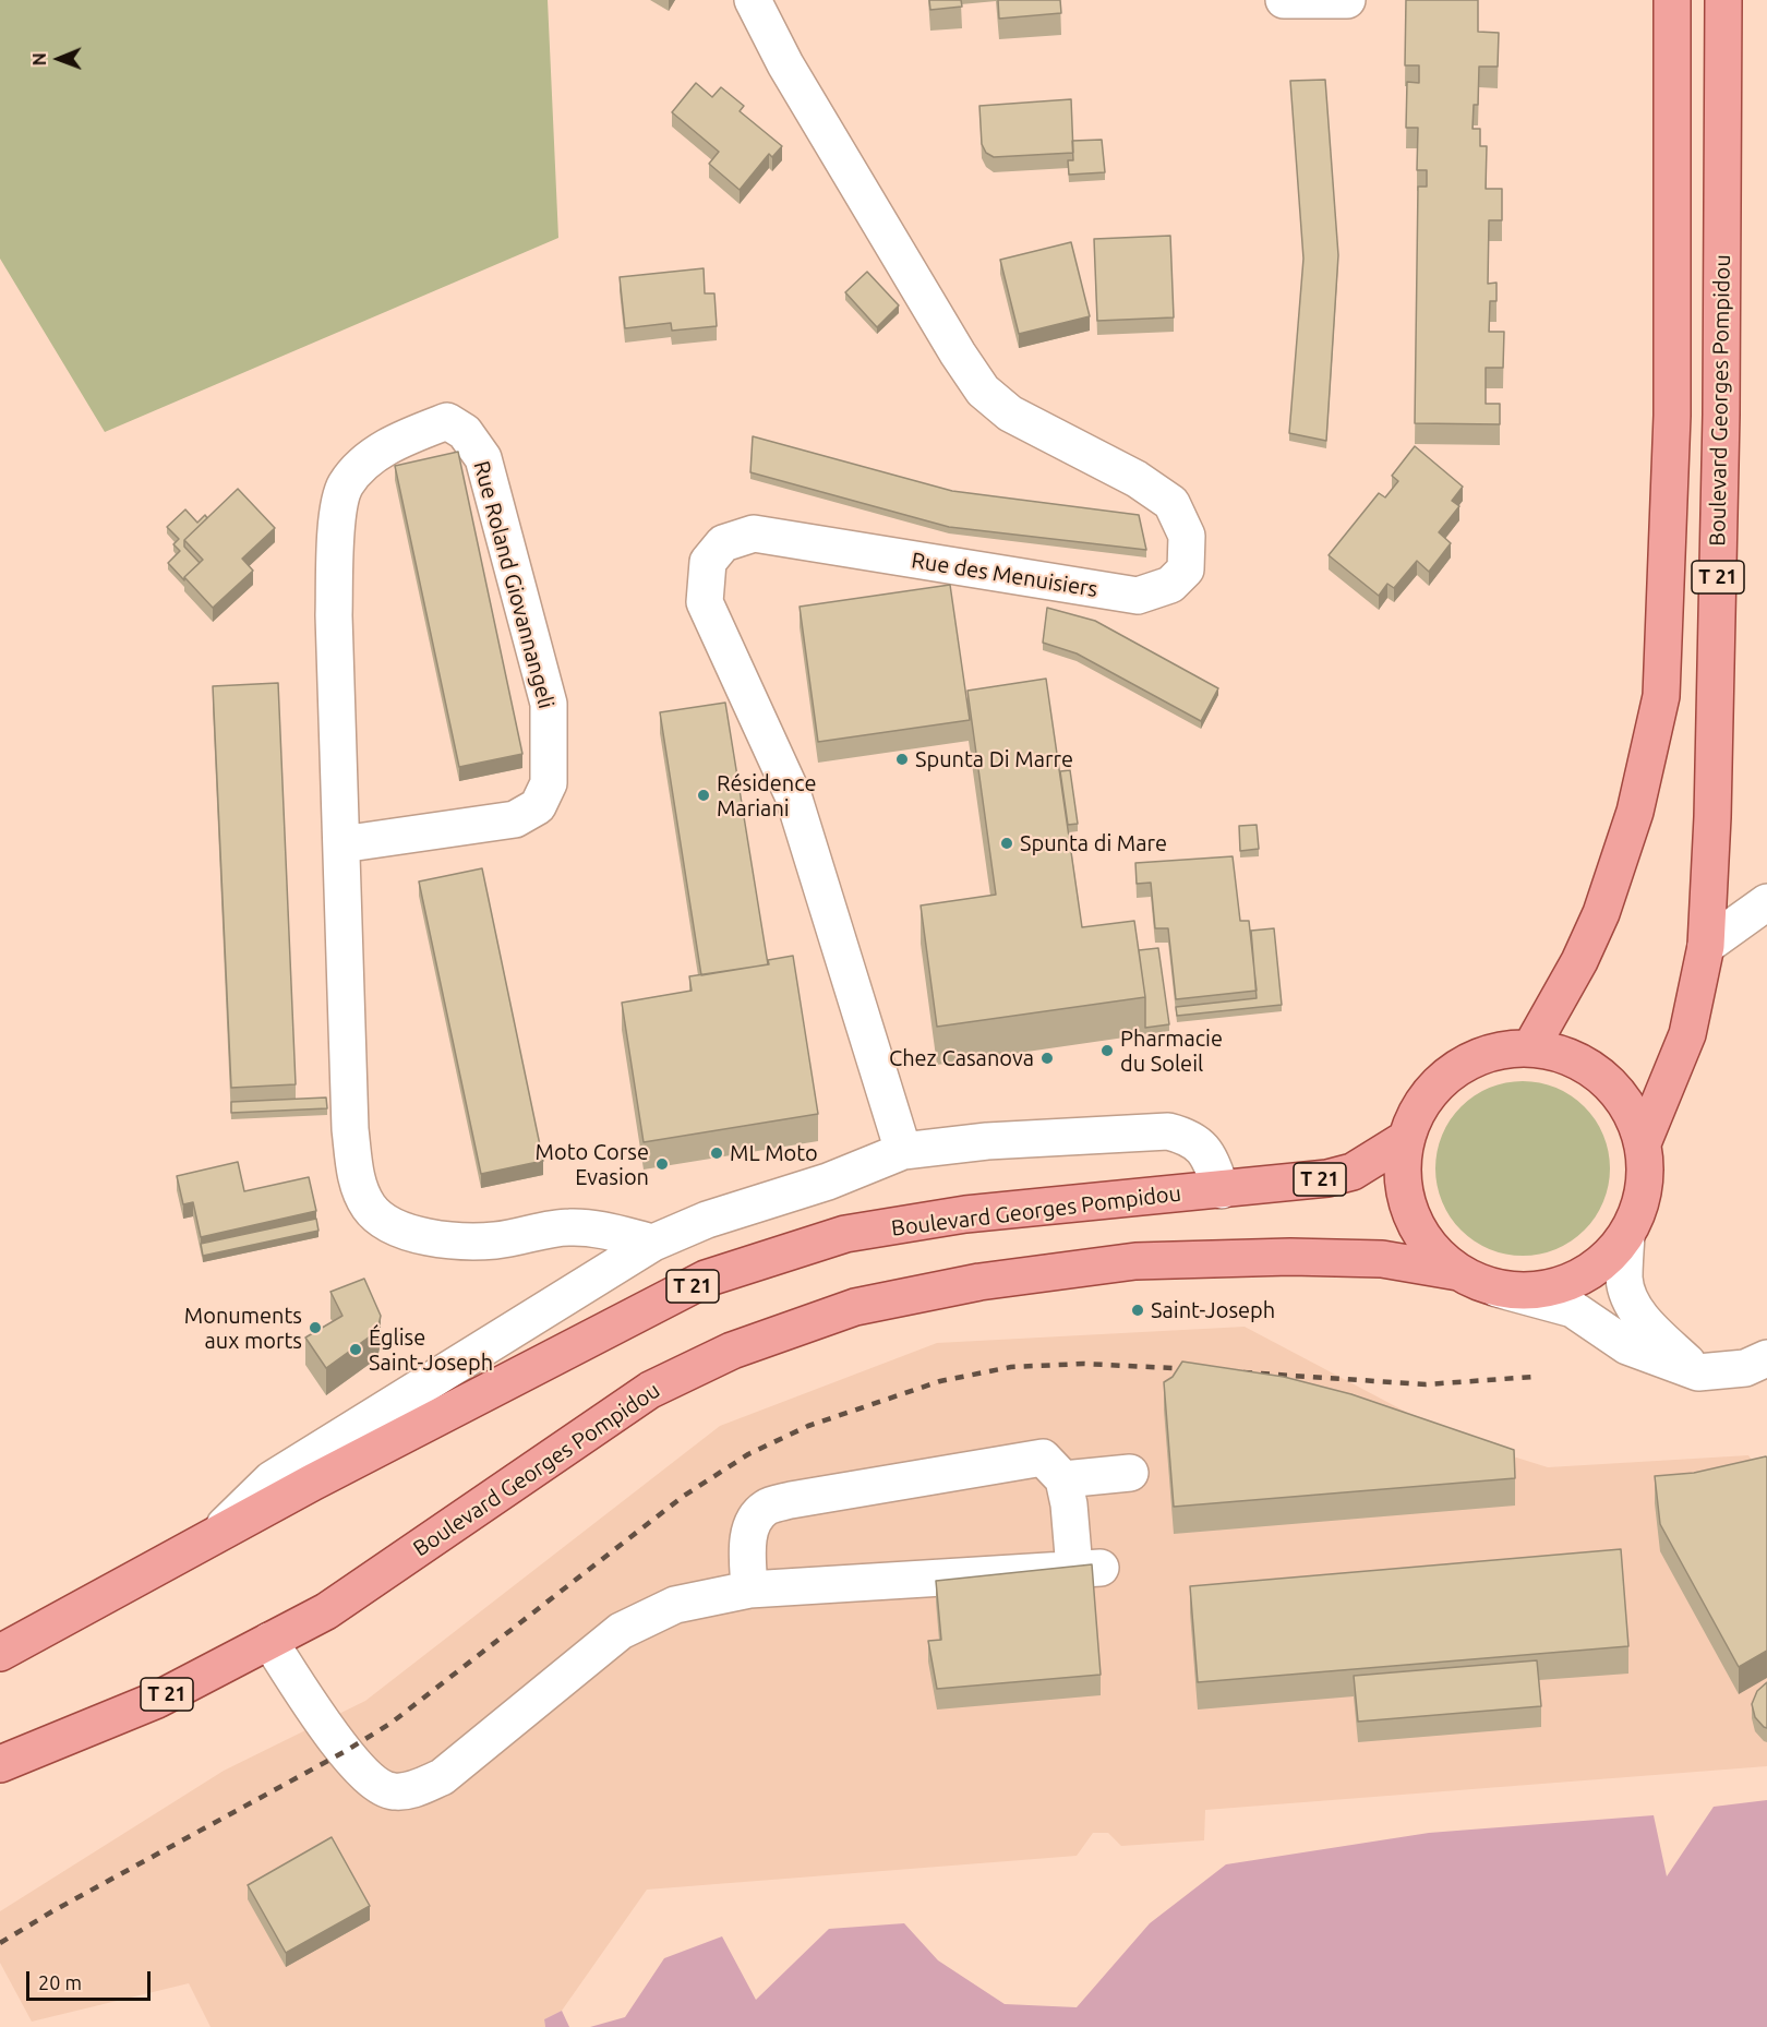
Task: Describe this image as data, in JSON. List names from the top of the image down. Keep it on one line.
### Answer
{"streets":{"main road":["Boulevard Georges Pompidou","T 21"],"street":["Rue des Menuisiers","Rue Roland Giovannangeli"]},"crossings":[["Boulevard Georges Pompidou","Rue des Menuisiers"],["Boulevard Georges Pompidou","Rue Roland Giovannangeli"]],"places":["Spunta Di Marre","Résidence Mariani","Spunta di Mare","Pharmacie du Soleil","Chez Casanova","ML Moto","Moto Corse Evasion","Saint-Joseph","Monuments aux morts","Église Saint-Joseph"],"scale_bar":"20 m","north":"left"}
